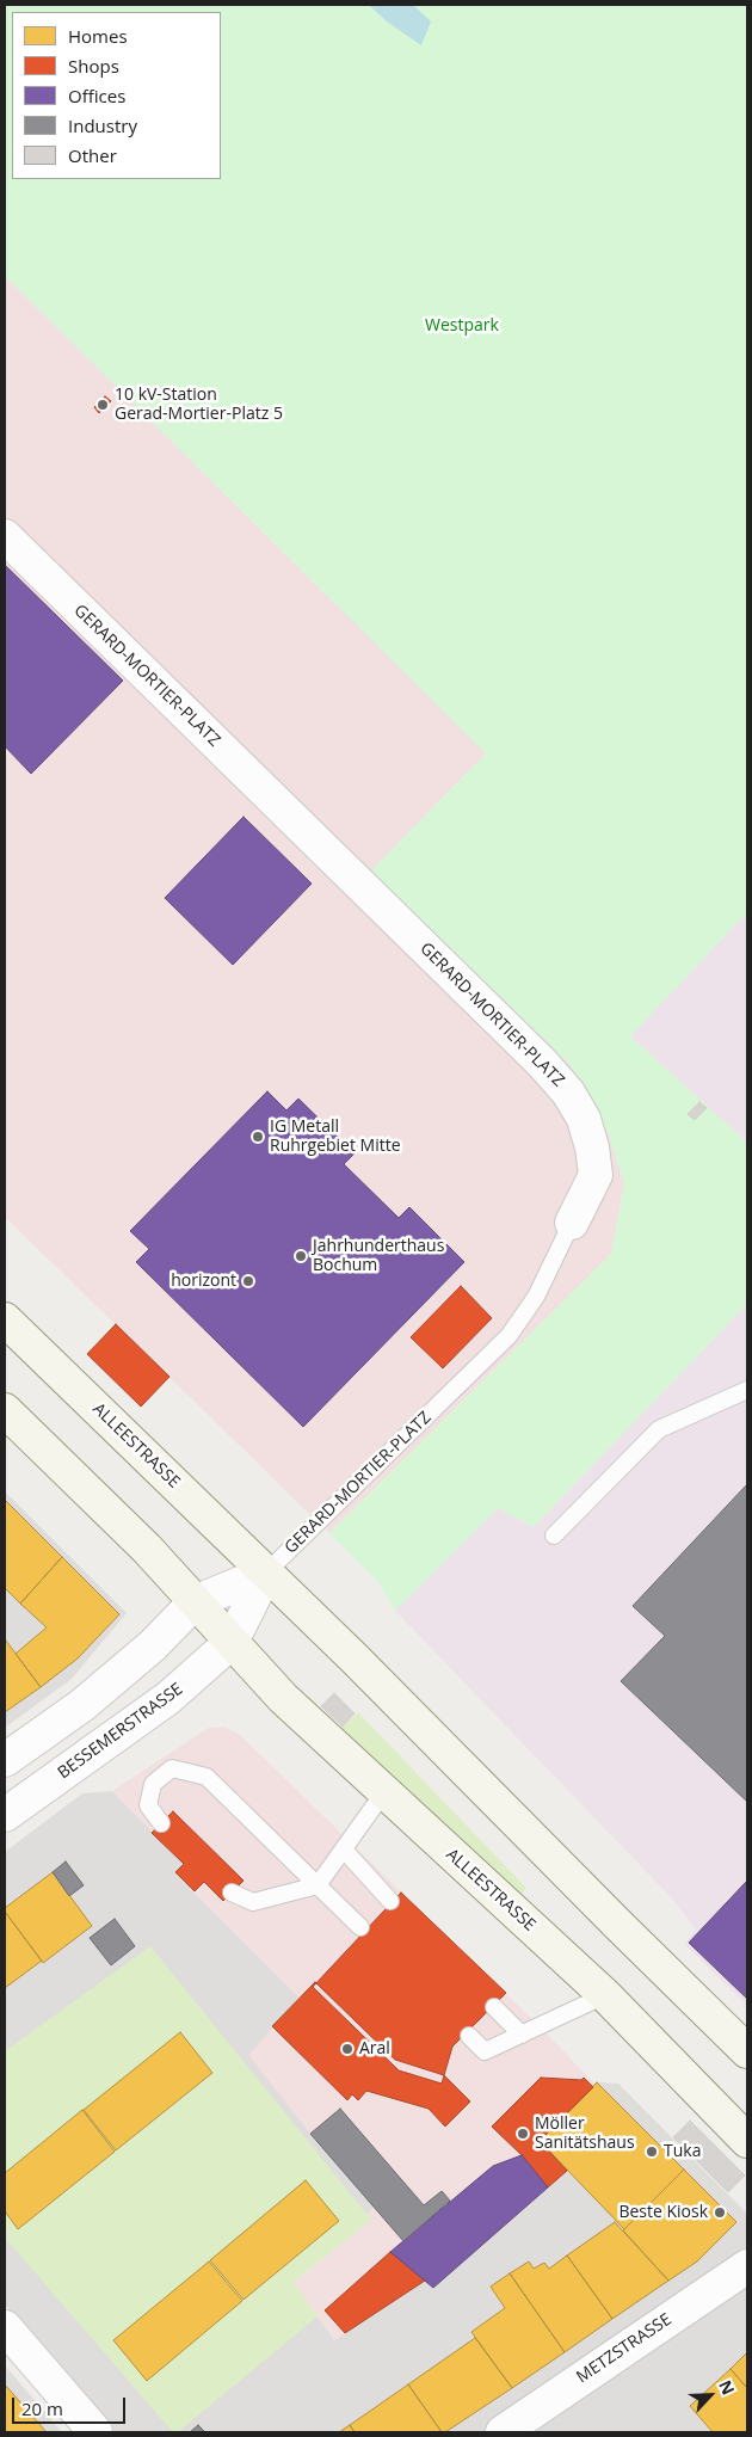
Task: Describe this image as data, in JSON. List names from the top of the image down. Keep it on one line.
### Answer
{"streets":{"main road":["ALLEESTRASSE"],"street":["GERARD-MORTIER-PLATZ","BESSEMERSTRASSE","METZSTRASSE"]},"crossings":[["GERARD-MORTIER-PLATZ","ALLEESTRASSE"],["ALLEESTRASSE","BESSEMERSTRASSE"]],"parks":["Westpark"],"places":["10 kV-Station Gerad-Mortier-Platz 5","IG Metall Ruhrgebiet Mitte","Jahrhunderthaus Bochum","horizont","Aral","Möller Sanitätshaus","Tuka","Beste Kiosk"],"legend":["Homes","Shops","Offices","Industry","Other"],"scale_bar":"20 m","north":"top right"}
